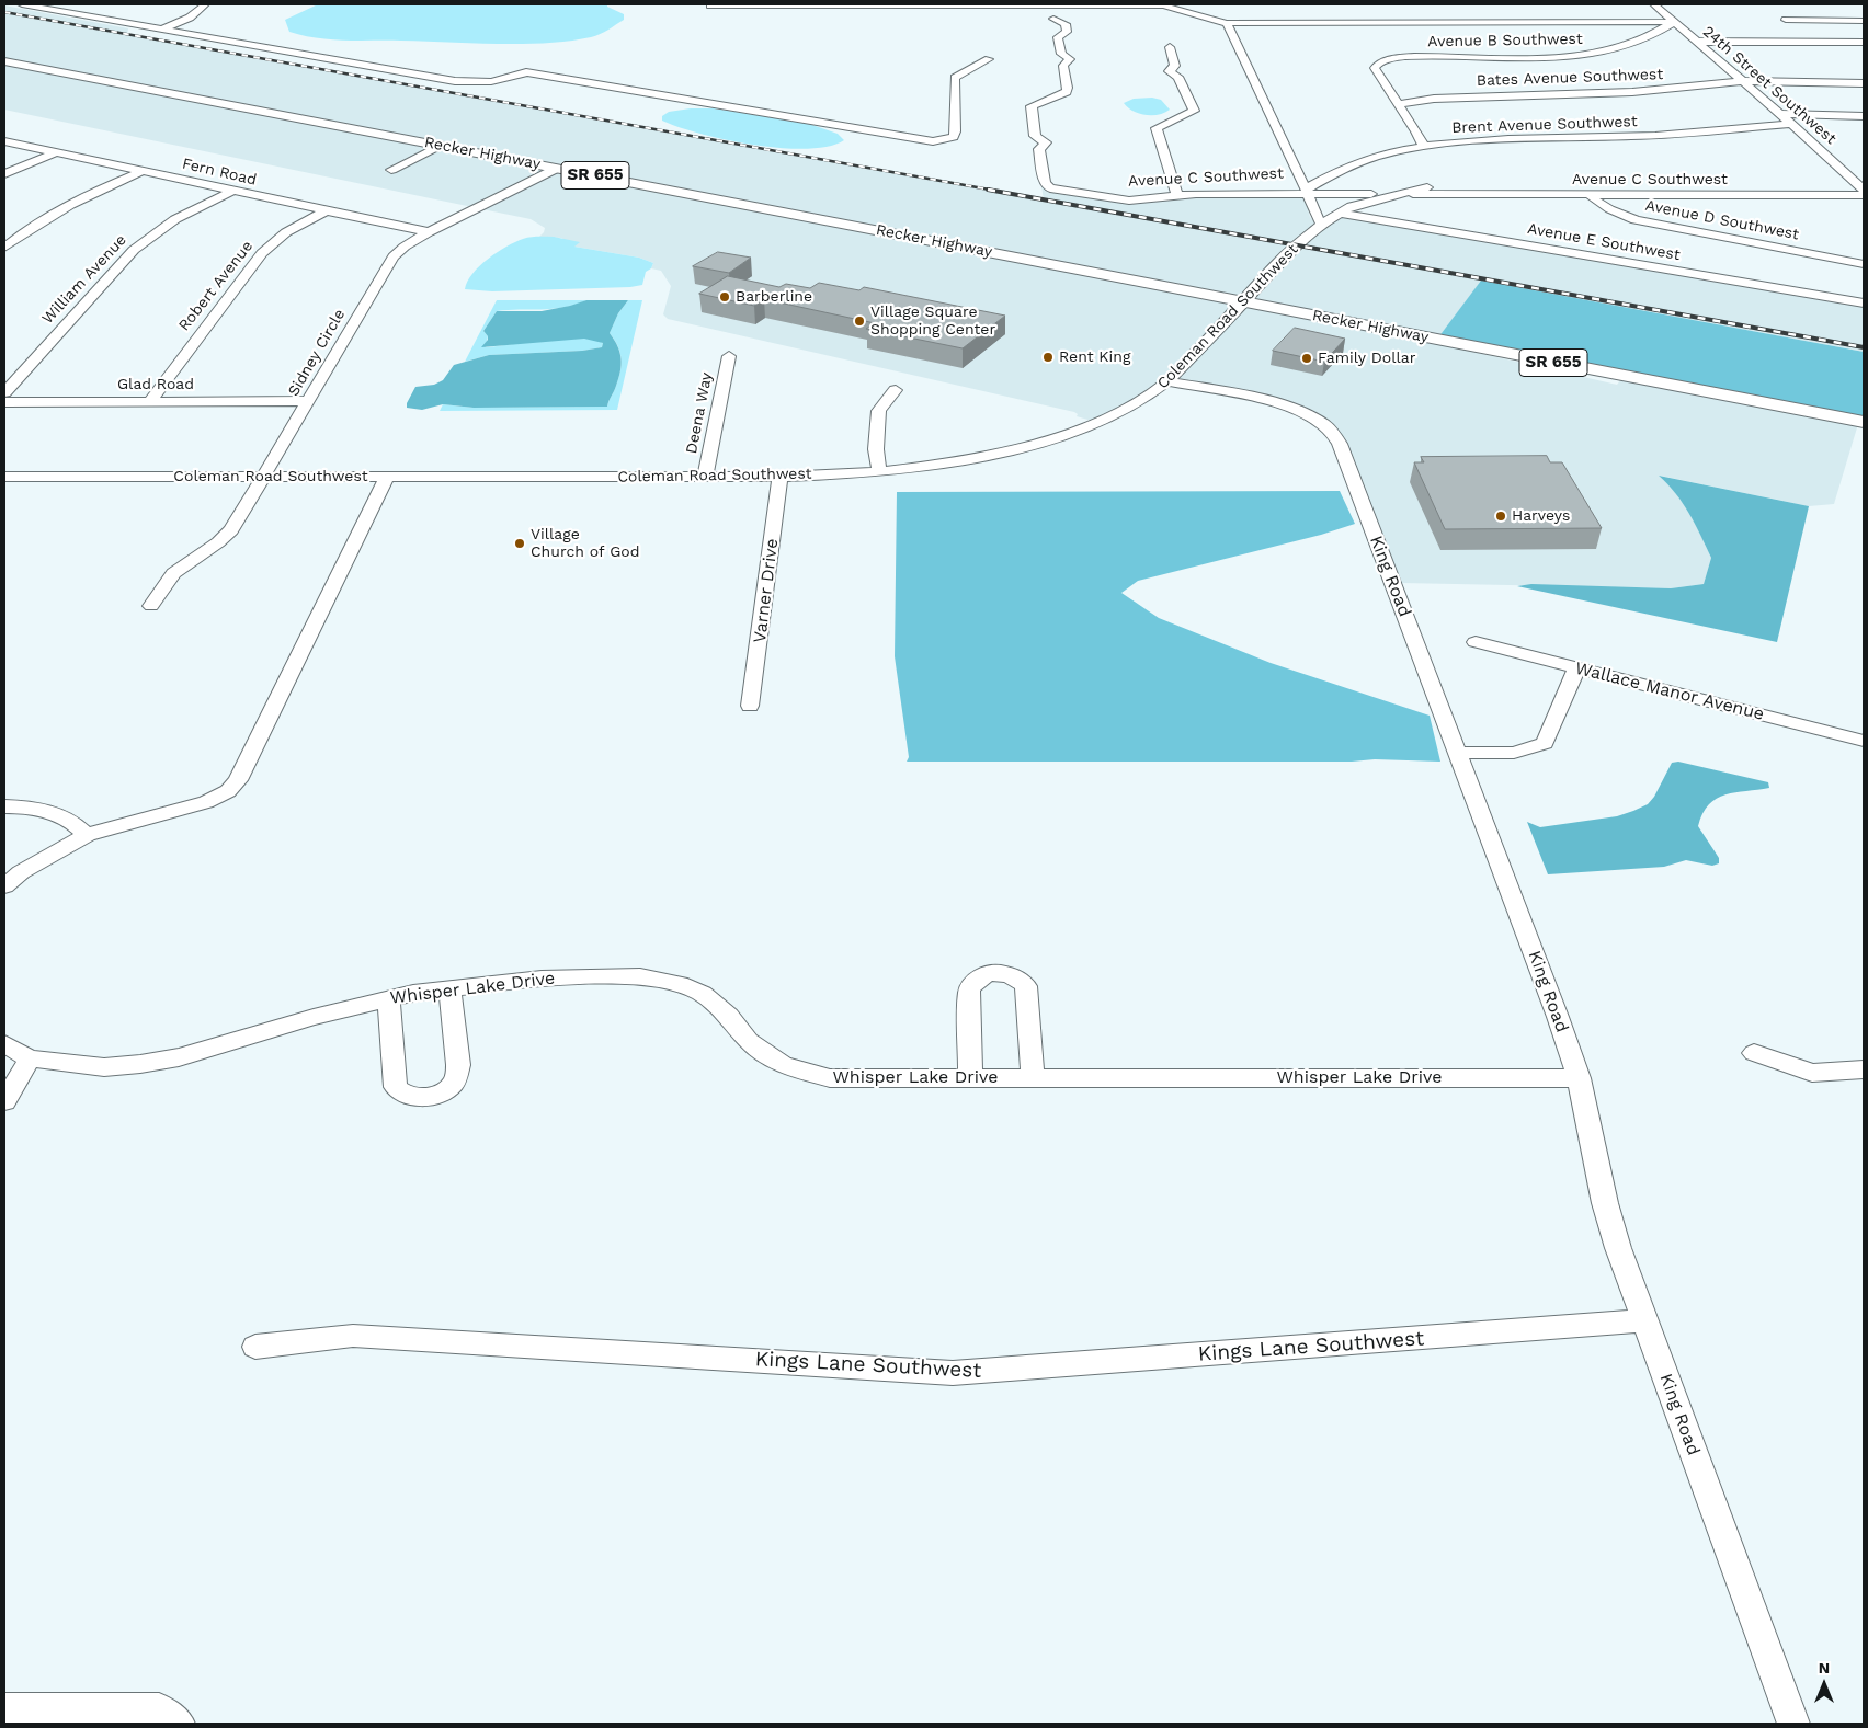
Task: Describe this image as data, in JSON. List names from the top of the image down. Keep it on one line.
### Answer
{"streets":{"main road":["Recker Highway","SR 655"],"street":["Avenue B Southwest","Bates Avenue Southwest","24th Street Southwest","Brent Avenue Southwest","Fern Road","Avenue C Southwest","Avenue D Southwest","Avenue E Southwest","William Avenue","Robert Avenue","Coleman Road Southwest","Sidney Circle","Glad Road","Deena Way","King Road","Varner Drive","Wallace Manor Avenue","Whisper Lake Drive","Kings Lane Southwest"]},"crossings":[["Avenue B Southwest","Bates Avenue Southwest"],["Avenue B Southwest","24th Street Southwest"],["Bates Avenue Southwest","24th Street Southwest"],["24th Street Southwest","Brent Avenue Southwest"],["24th Street Southwest","Avenue C Southwest"],["Brent Avenue Southwest","Avenue C Southwest"],["Recker Highway","Coleman Road Southwest"],["Recker Highway","Sidney Circle"],["Fern Road","William Avenue"],["Fern Road","Robert Avenue"],["Fern Road","Sidney Circle"],["Avenue C Southwest","Avenue D Southwest"],["Avenue C Southwest","Coleman Road Southwest"],["Avenue E Southwest","Coleman Road Southwest"],["Robert Avenue","Glad Road"],["Coleman Road Southwest","Sidney Circle"],["Coleman Road Southwest","Deena Way"],["Coleman Road Southwest","King Road"],["Coleman Road Southwest","Varner Drive"],["Sidney Circle","Glad Road"],["King Road","Whisper Lake Drive"],["King Road","Kings Lane Southwest"]],"places":["Barberline","Village Square Shopping Center","Rent King","Family Dollar","Harveys","Village Church of God"],"north":"top"}
